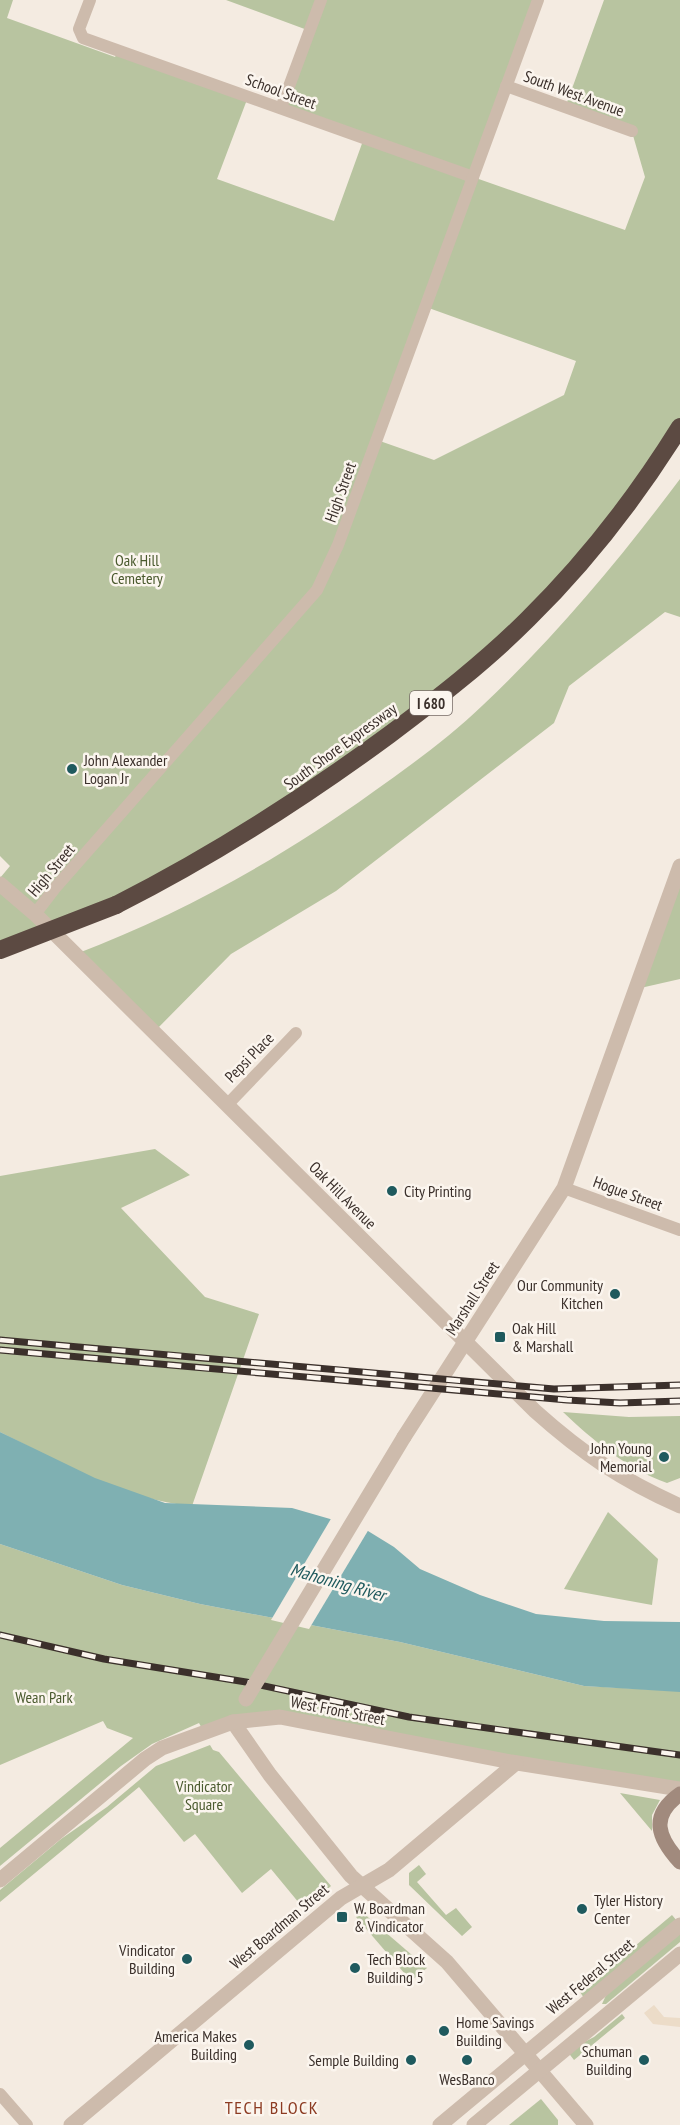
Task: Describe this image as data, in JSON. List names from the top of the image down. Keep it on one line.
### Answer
{"streets":{"highway":["I 680","South Shore Expressway"],"street":["School Street","South West Avenue","High Street","Pepsi Place","Hogue Street","Oak Hill Avenue","Marshall Street","West Front Street","West Boardman Street","West Federal Street"]},"crossings":[["School Street","High Street"],["South West Avenue","High Street"],["High Street","Oak Hill Avenue"],["Pepsi Place","Oak Hill Avenue"],["Hogue Street","Marshall Street"],["Oak Hill Avenue","Marshall Street"],["Marshall Street","West Front Street"],["West Front Street","West Boardman Street"]],"districts":["TECH BLOCK"],"water":["Mahoning River"],"parks":["Oak Hill Cemetery","Wean Park","Vindicator Square"],"places":{"other":["John Alexander Logan Jr","City Printing","Our Community Kitchen","John Young Memorial","Tyler History Center","Vindicator Building","Tech Block Building 5","Home Savings Building","America Makes Building","Semple Building","WesBanco","Schuman Building"],"transit":["Oak Hill & Marshall","W. Boardman & Vindicator"]}}
